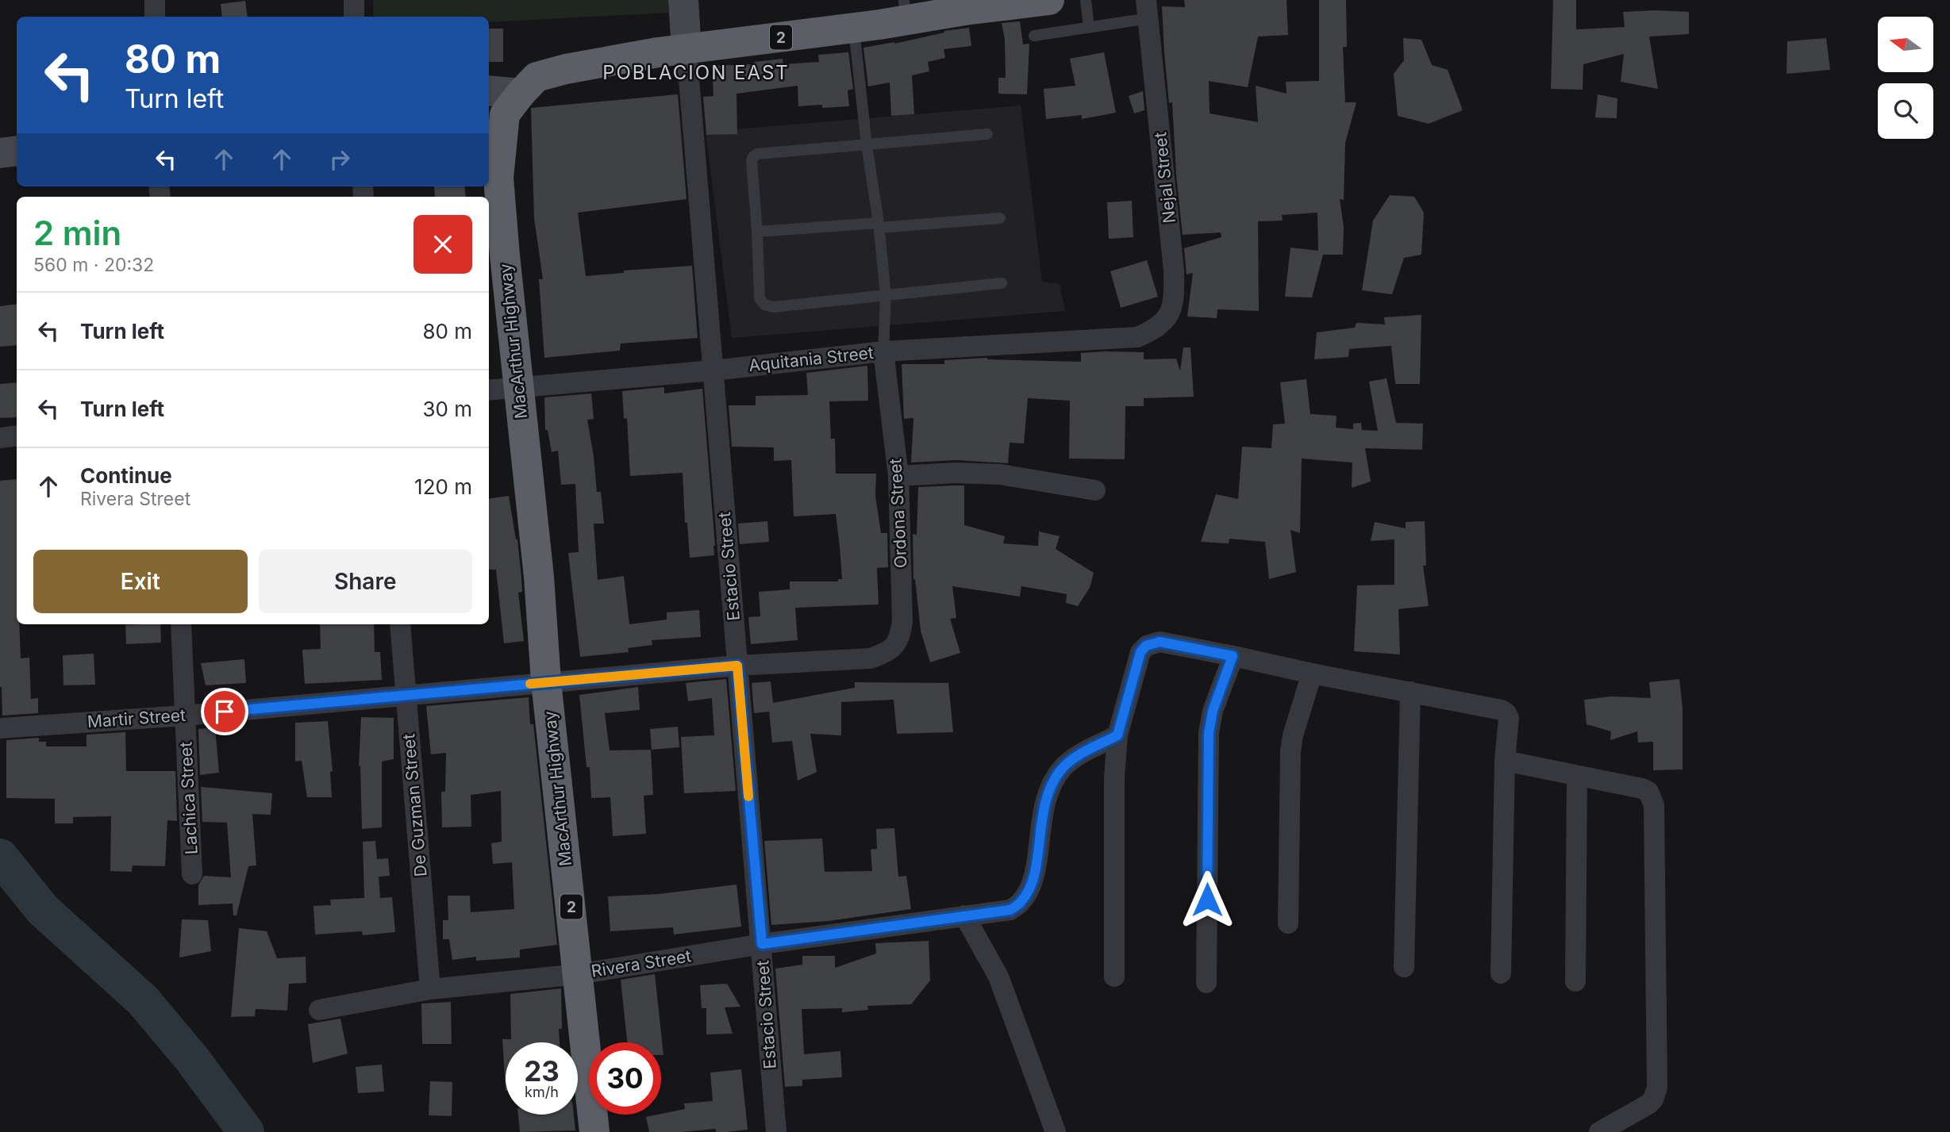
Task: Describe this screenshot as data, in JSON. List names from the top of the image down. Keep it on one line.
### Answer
{"streets":{"highway":["2","MacArthur Highway"],"main road":["Estacio Street"],"street":["Nejal Street","Aquitania Street","Ordona Street","Martir Street","Lachica Street","De Guzman Street","Rivera Street"]},"crossings":[["Nejal Street","Aquitania Street"],["MacArthur Highway","Aquitania Street"],["MacArthur Highway","Estacio Street"],["MacArthur Highway","Martir Street"],["MacArthur Highway","Rivera Street"],["Aquitania Street","Ordona Street"],["Aquitania Street","Estacio Street"],["Ordona Street","Martir Street"],["Estacio Street","Martir Street"],["Estacio Street","Rivera Street"],["Martir Street","Lachica Street"],["Martir Street","De Guzman Street"],["De Guzman Street","Rivera Street"]],"districts":["POBLACION EAST"],"north":"left","page":{"turn":["80 m","Turn left"],"heading":["2 min","560 m · 20:32"],"list":[{"name":"Turn left","value":"80 m"},{"name":"Turn left","value":"30 m"},{"name":"Continue","note":"Rivera Street","value":"120 m"}],"buttons":["Exit","Share"],"speed":"23 km/h","limit":"30"}}
